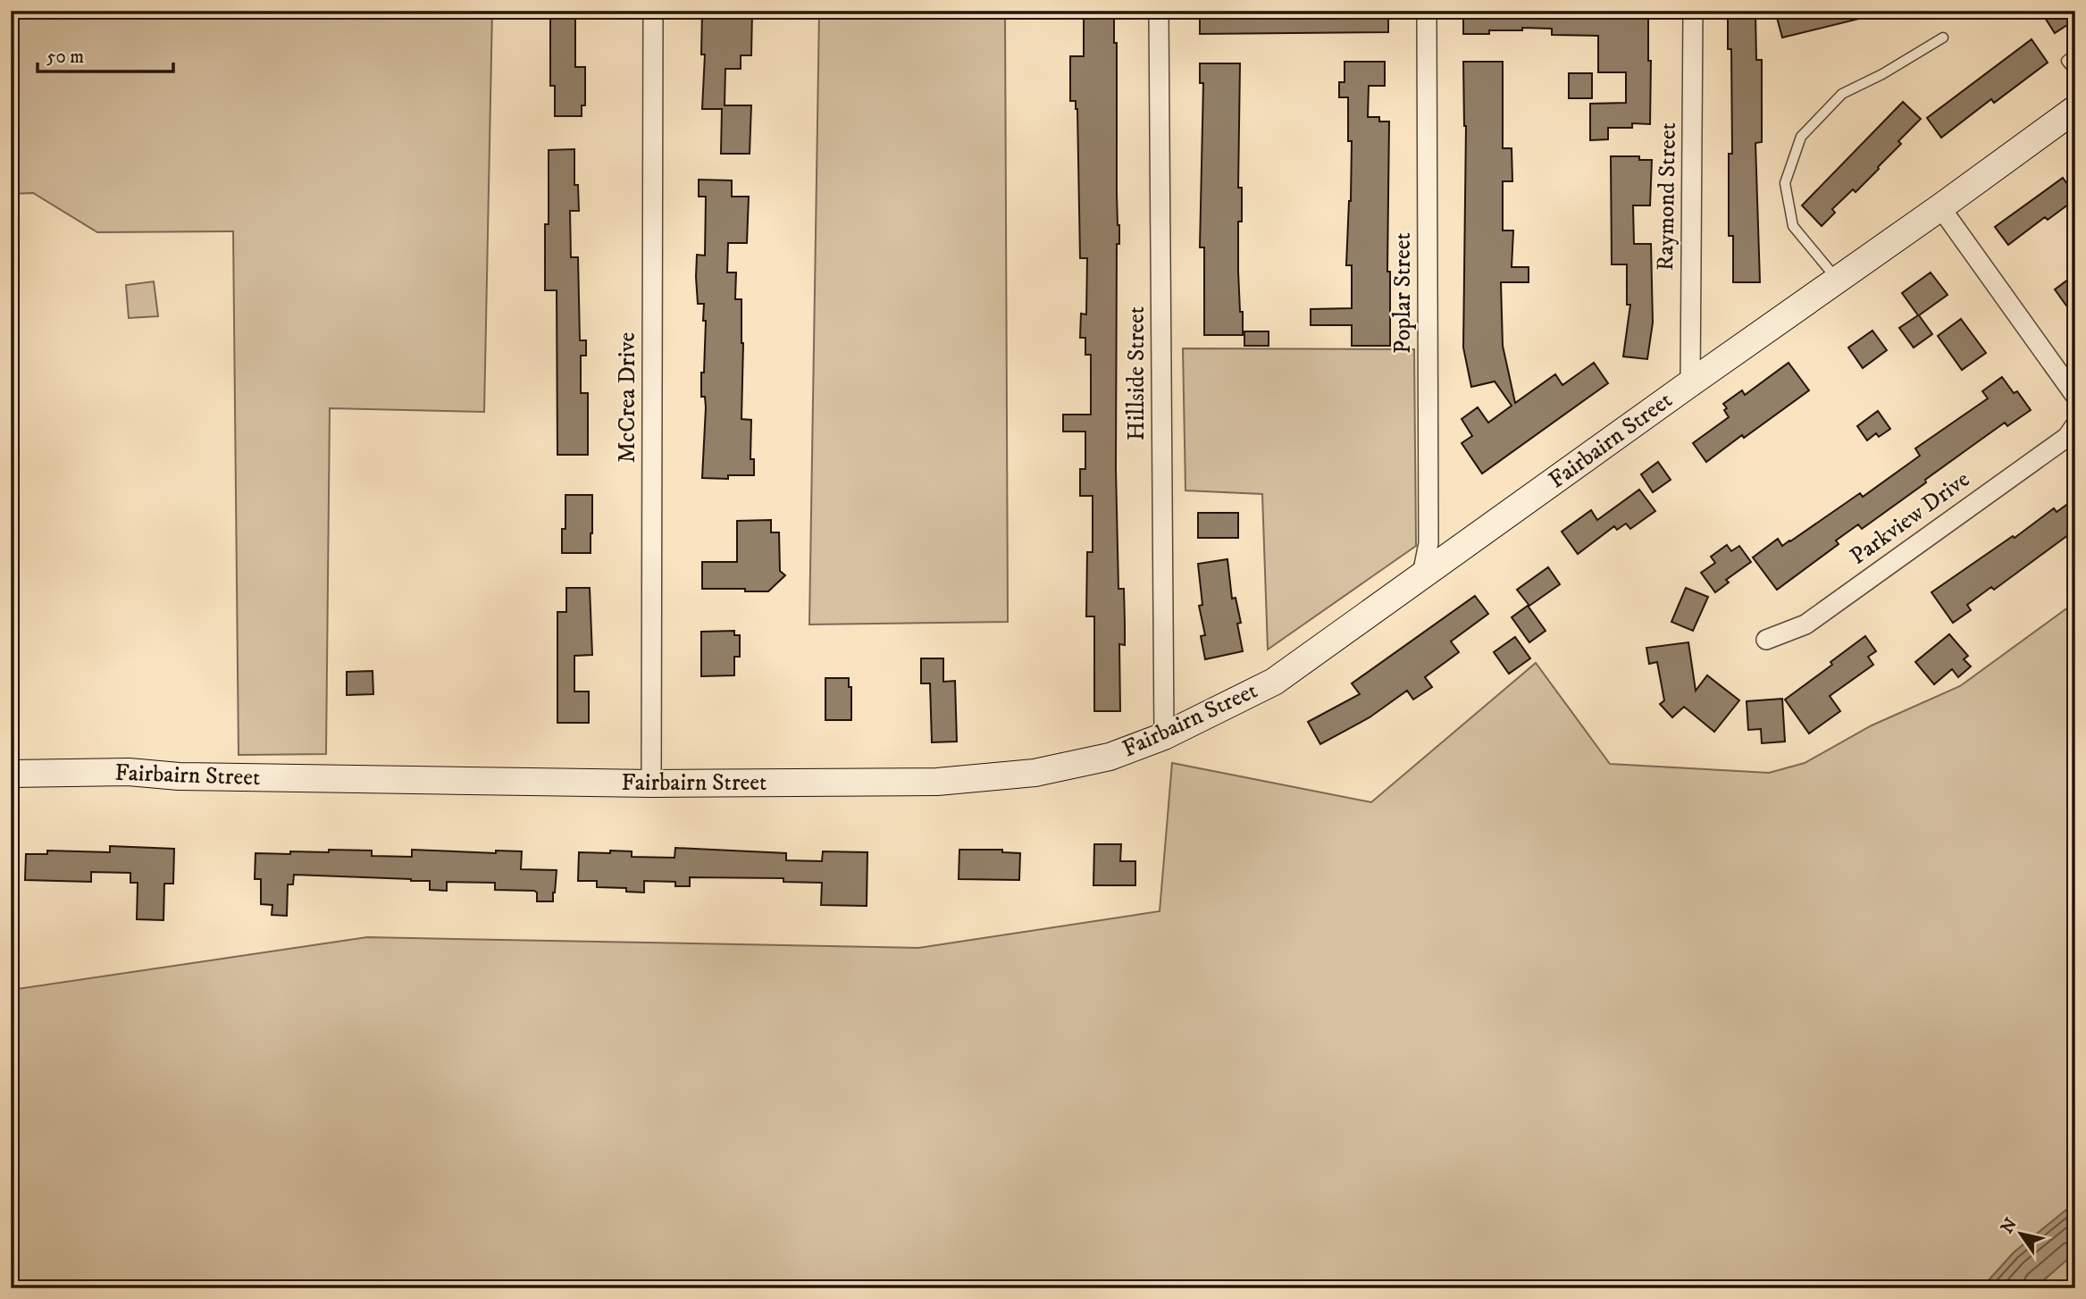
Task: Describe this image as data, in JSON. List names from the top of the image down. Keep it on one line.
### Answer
{"streets":{"main road":["Fairbairn Street"],"street":["Raymond Street","Poplar Street","Hillside Street","McCrea Drive","Parkview Drive"]},"crossings":[["Raymond Street","Fairbairn Street"],["Poplar Street","Fairbairn Street"],["Hillside Street","Fairbairn Street"],["McCrea Drive","Fairbairn Street"]],"scale_bar":"50 m","north":"top left"}
